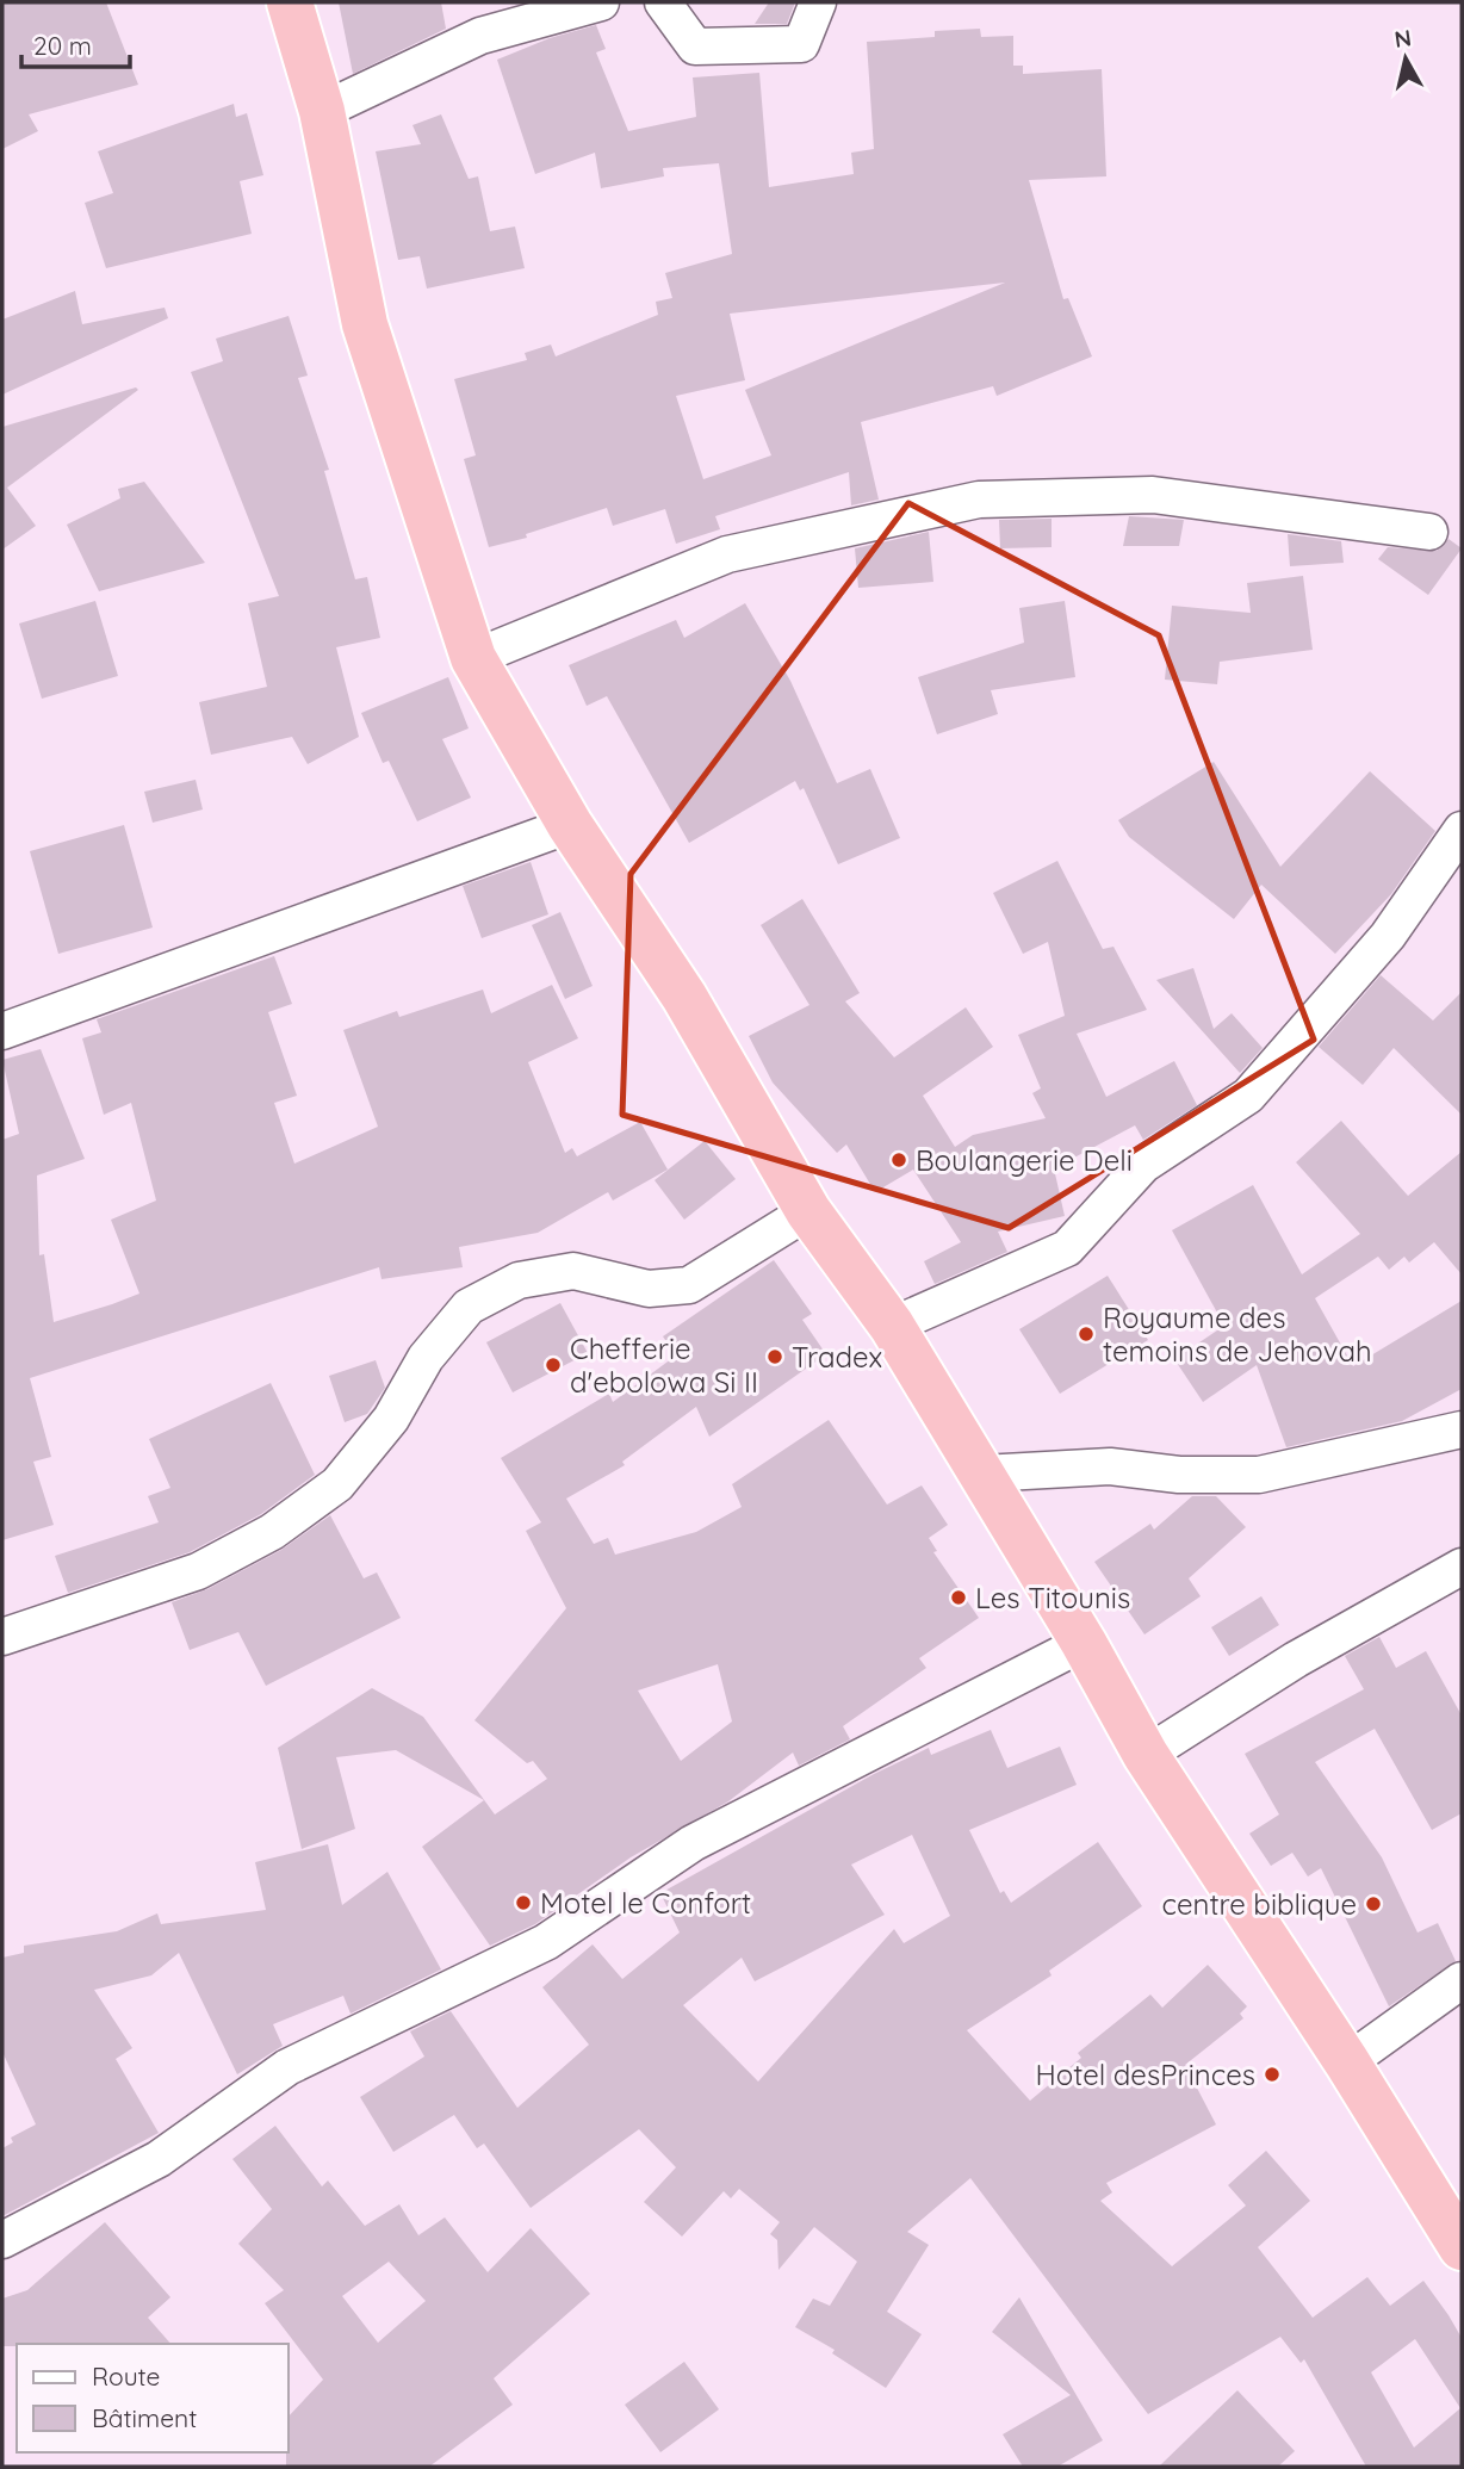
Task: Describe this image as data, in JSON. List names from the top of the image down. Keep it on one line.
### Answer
{"places":["Boulangerie Deli","Royaume des temoins de Jehovah","Tradex","Chefferie d'ebolowa Si II","Les Titounis","Motel le Confort","centre biblique","Hotel desPrinces"],"legend":["Route","Bâtiment"],"scale_bar":"20 m","north":"top"}
